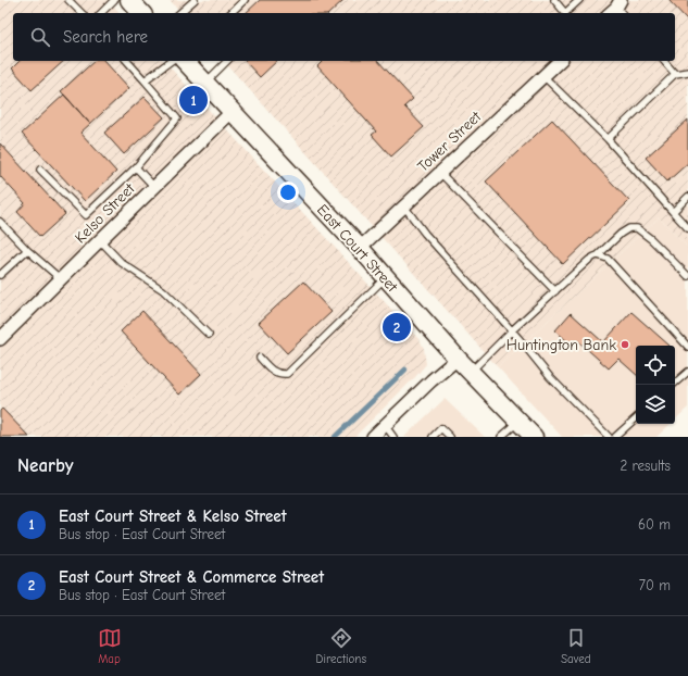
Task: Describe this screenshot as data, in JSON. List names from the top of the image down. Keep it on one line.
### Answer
{"streets":{"street":["Tower Street","Kelso Street","East Court Street"]},"crossings":[["Tower Street","East Court Street"],["Kelso Street","East Court Street"]],"places":["Huntington Bank"],"page":{"search":"Search here","pins":["1","2"],"heading":["Nearby","2 results"],"list":[{"mark":"1","name":"East Court Street & Kelso Street","note":"Bus stop · East Court Street","value":"60 m"},{"mark":"2","name":"East Court Street & Commerce Street","note":"Bus stop · East Court Street","value":"70 m"}],"nav":["Map","Directions","Saved"]}}
